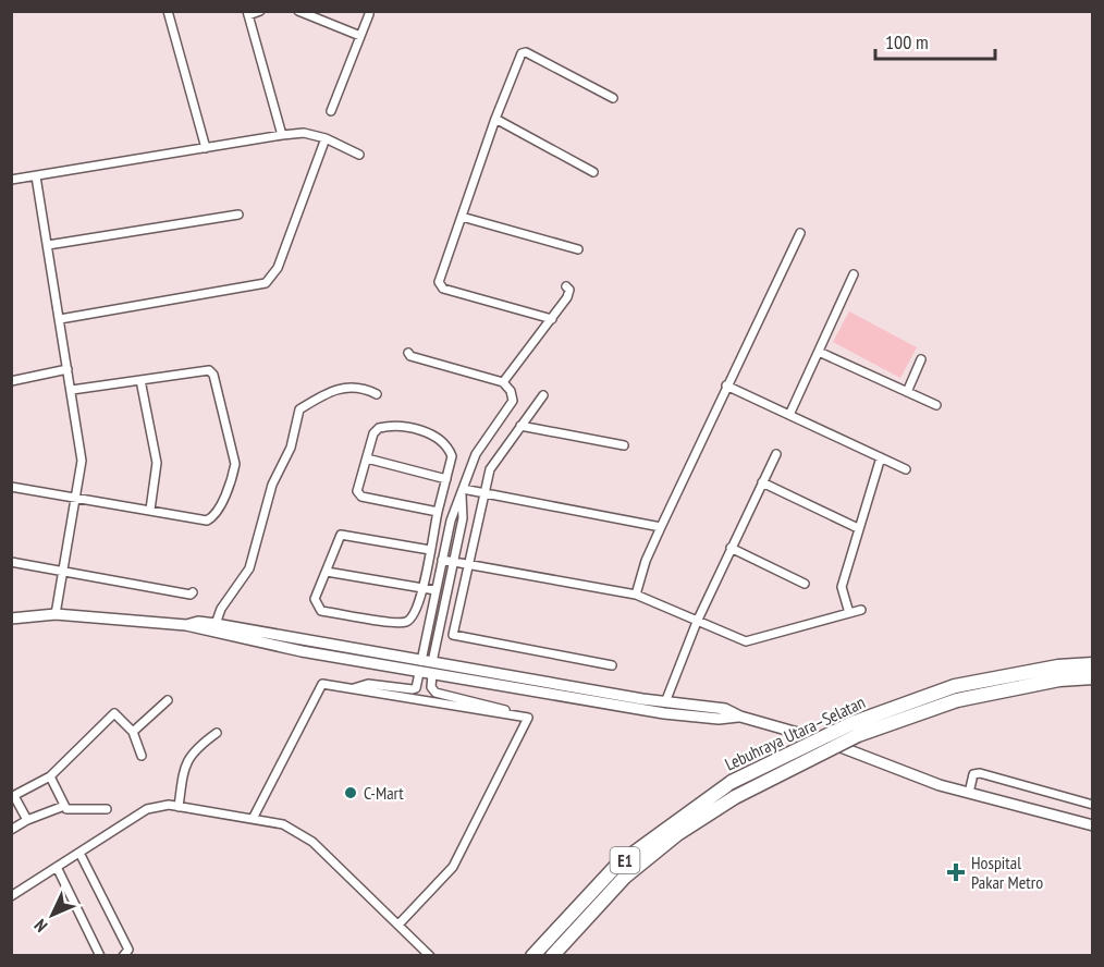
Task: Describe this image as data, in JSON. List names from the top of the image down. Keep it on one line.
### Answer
{"streets":{"highway":["Lebuhraya Utara–Selatan","E1"]},"places":{"other":["C-Mart"],"health":["Hospital Pakar Metro"]},"scale_bar":"100 m","north":"bottom left"}
